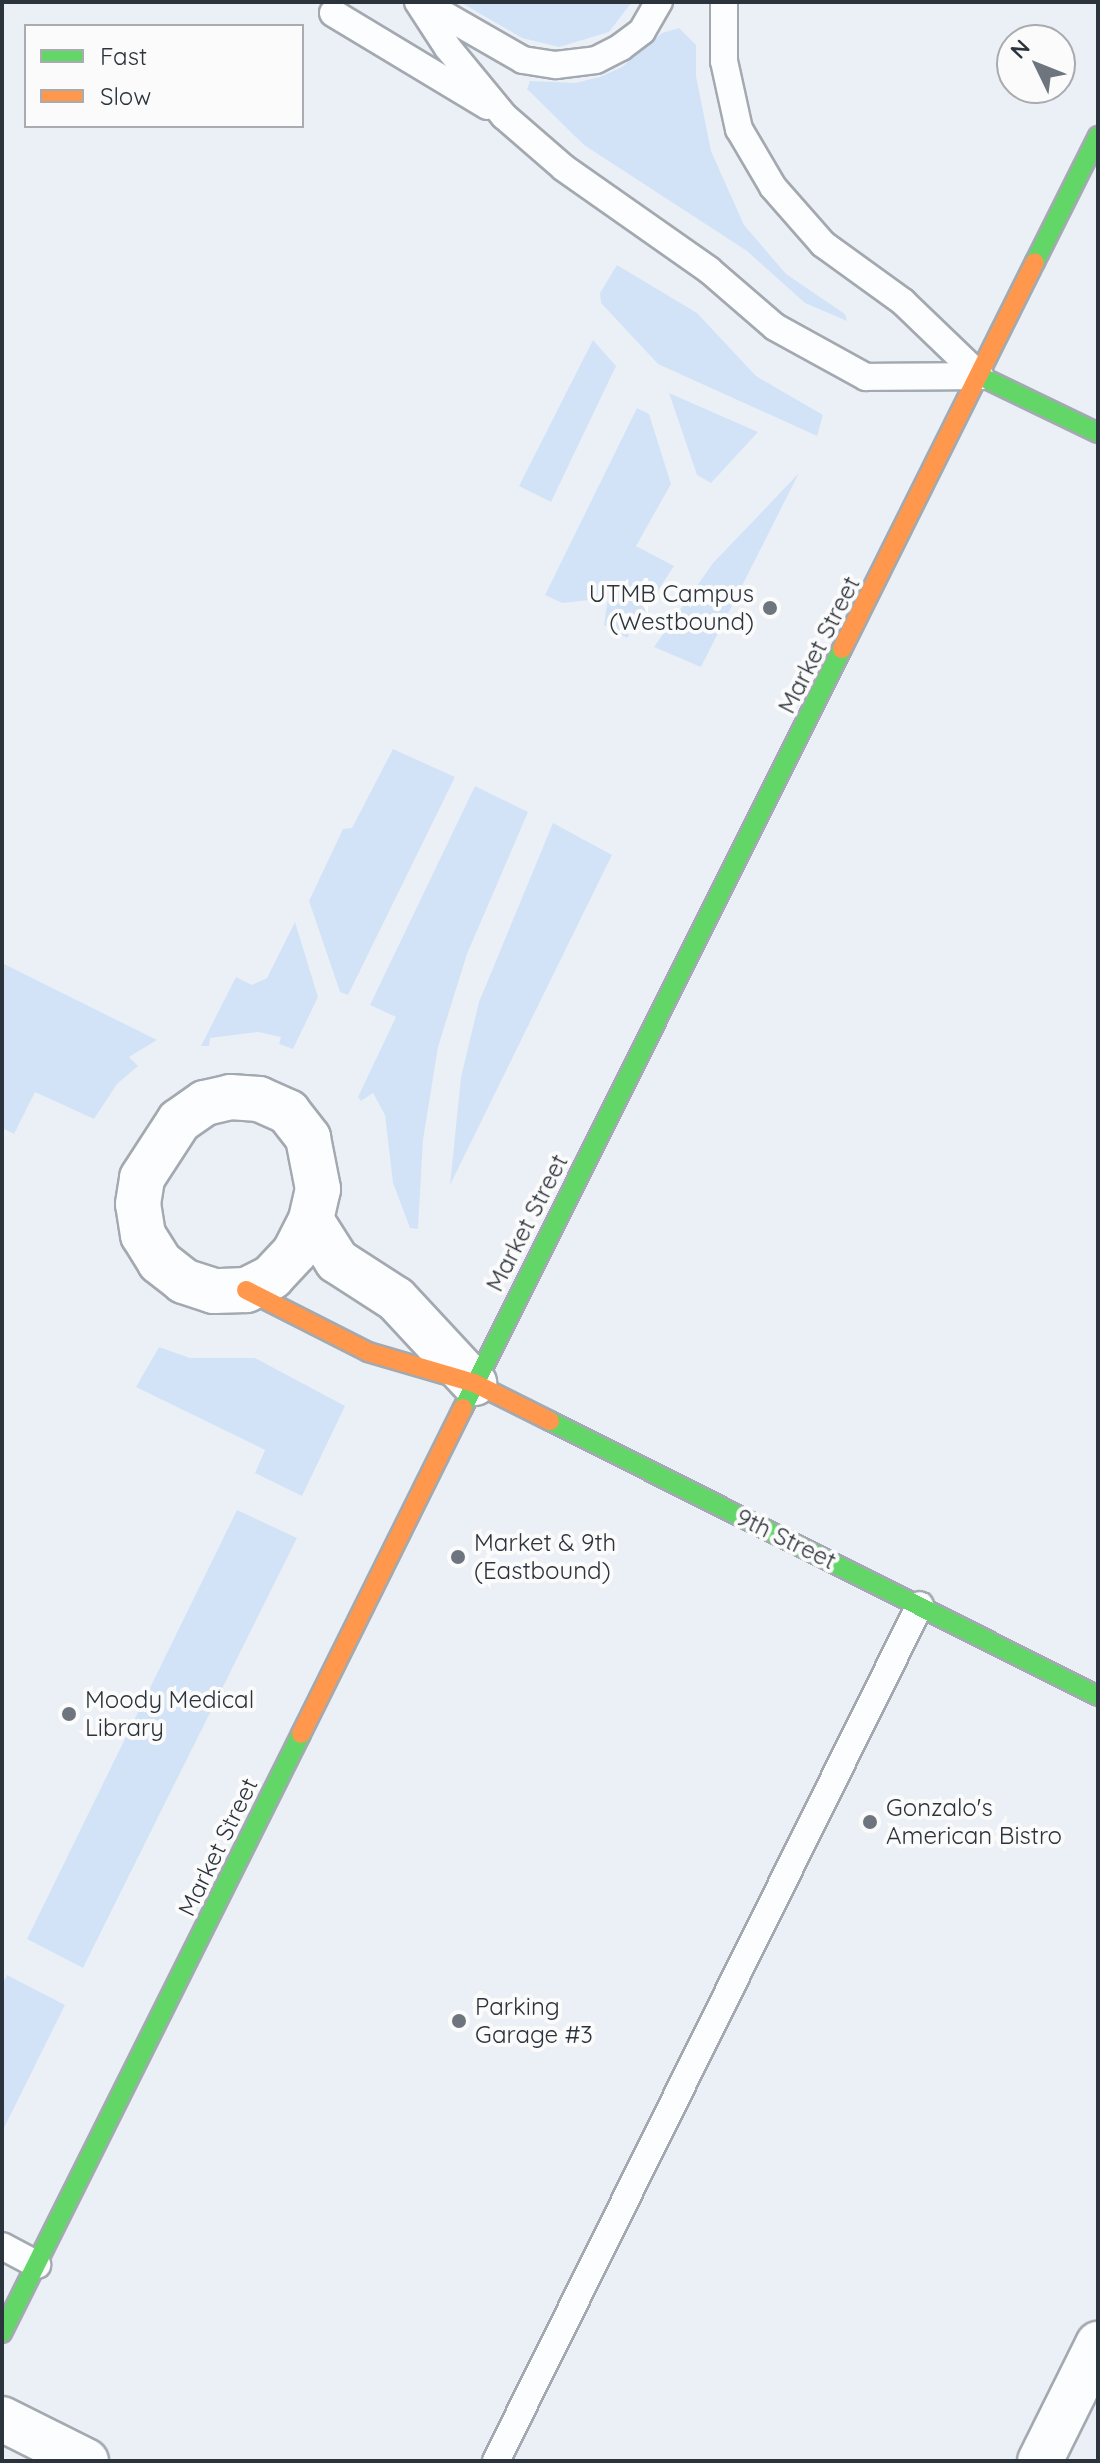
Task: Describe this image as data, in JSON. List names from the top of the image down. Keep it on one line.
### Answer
{"streets":{"main road":["Market Street","9th Street"]},"crossings":[["Market Street","9th Street"]],"places":["UTMB Campus (Westbound)","Market & 9th (Eastbound)","Moody Medical Library","Gonzalo's American Bistro","Parking Garage #3"],"legend":["Fast","Slow"],"north":"top left"}
